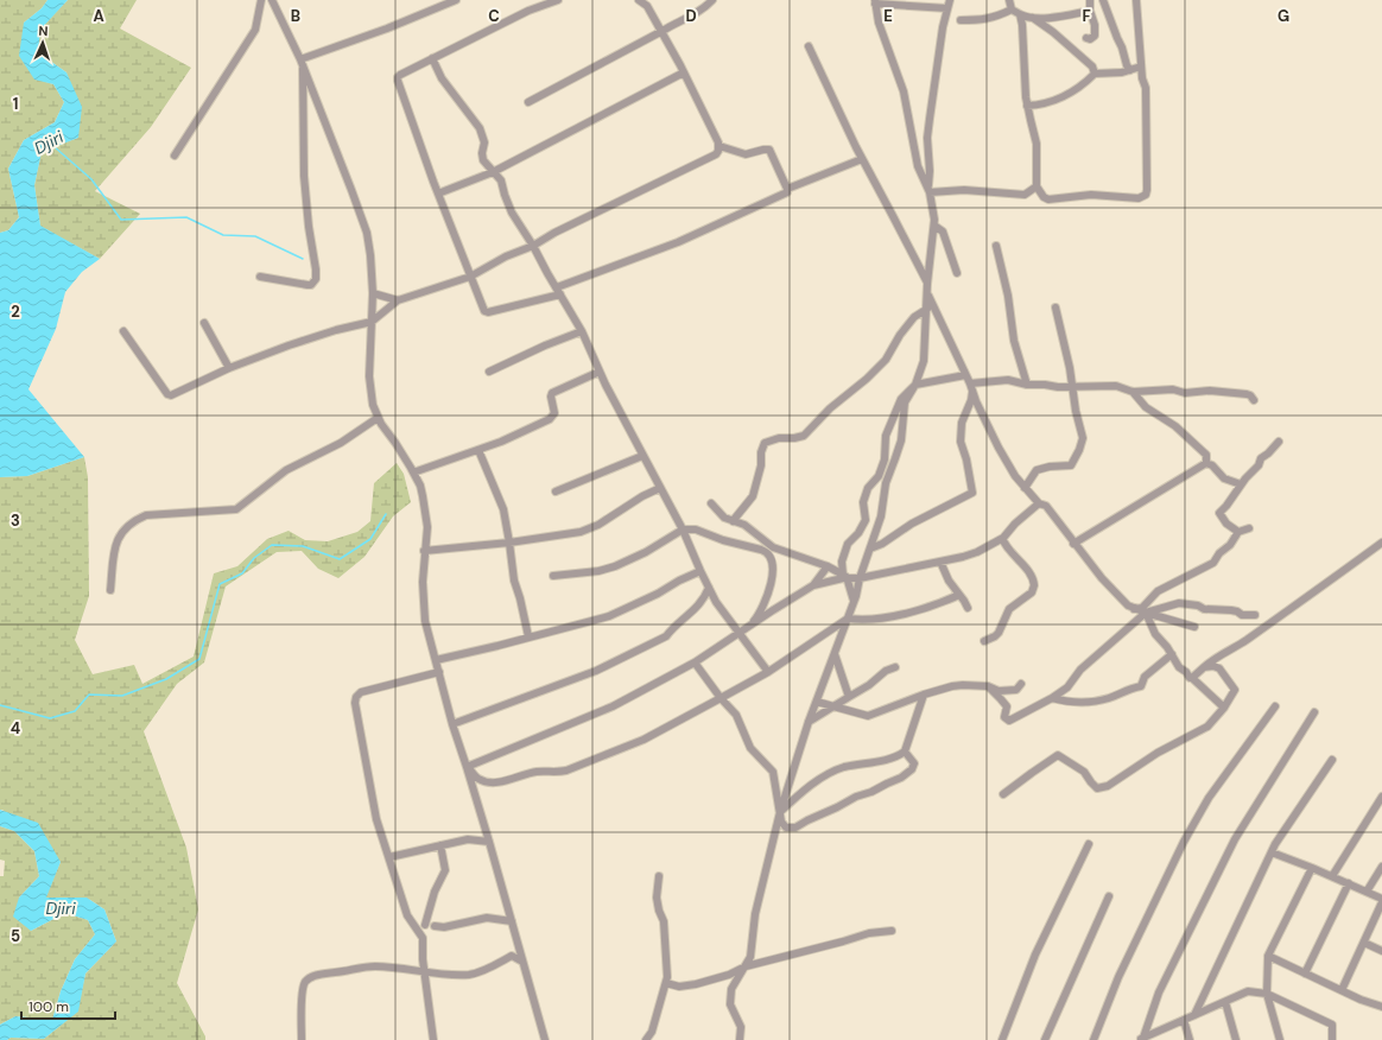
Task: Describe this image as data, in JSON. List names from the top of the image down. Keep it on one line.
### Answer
{"water":["Djiri"],"scale_bar":"100 m","north":"top","grid":{"columns":["A","B","C","D","E","F","G"],"rows":["1","2","3","4","5"]}}
